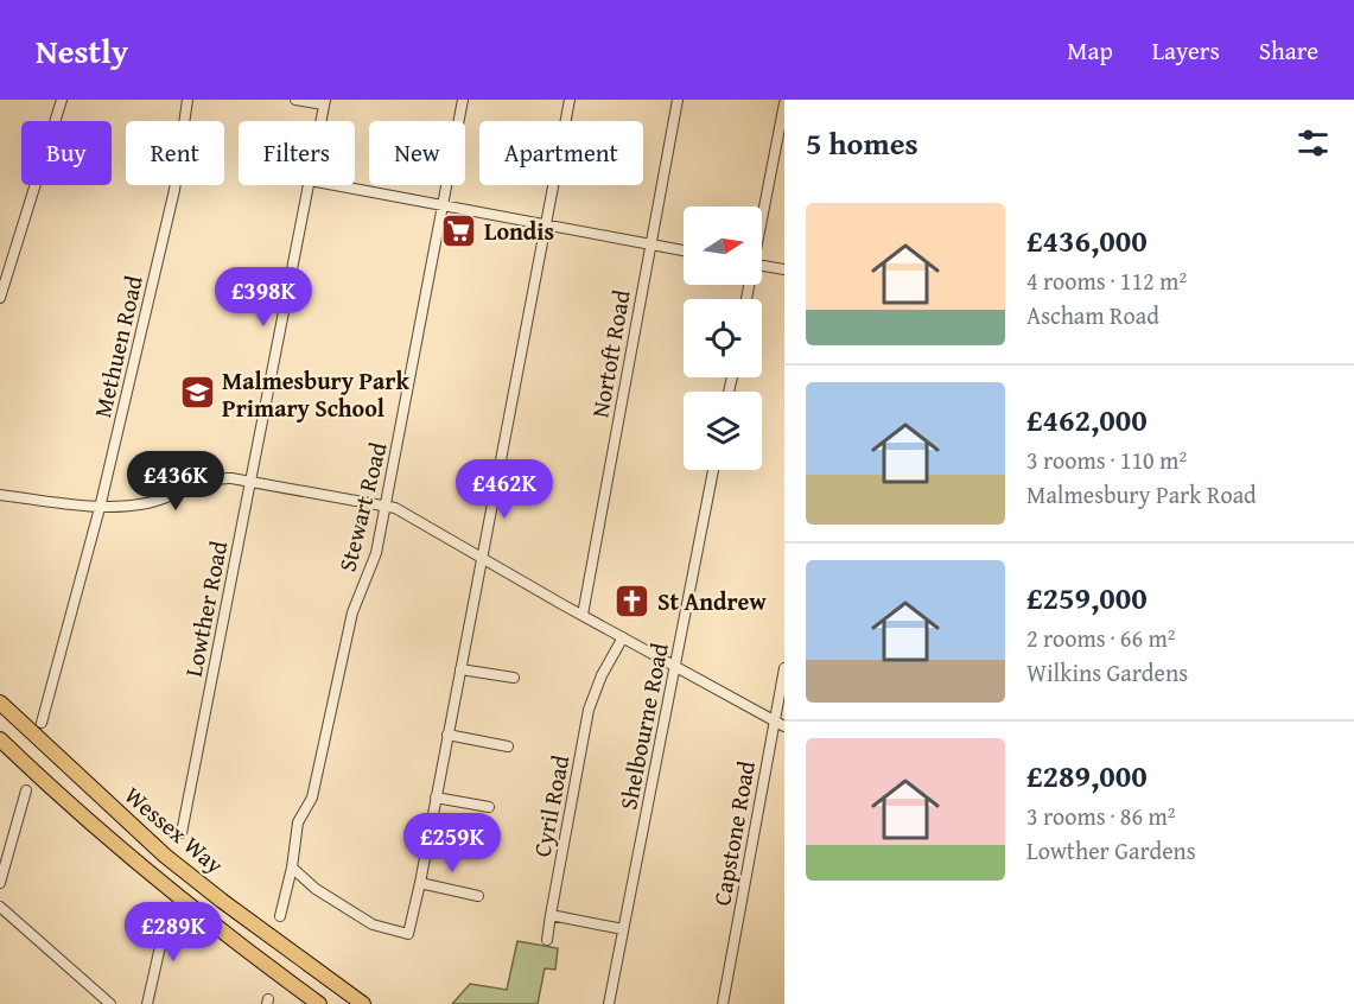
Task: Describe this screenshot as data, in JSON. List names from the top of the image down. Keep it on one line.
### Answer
{"streets":{"highway":["Wessex Way"],"street":["Methuen Road","Nortoft Road","Stewart Road","Lowther Road","Shelbourne Road","Cyril Road","Capstone Road"]},"places":{"supermarket":["Londis"],"school or university":["Malmesbury Park Primary School"],"church":["St Andrew"]},"north":"right","page":{"header":"Nestly","nav":["Map","Layers","Share"],"heading":"5 homes","chip":["Buy","Rent","Filters","New","Apartment"],"list":[{"name":"£436,000","note":"4 rooms · 112 m² · Ascham Road"},{"name":"£462,000","note":"3 rooms · 110 m² · Malmesbury Park Road"},{"name":"£259,000","note":"2 rooms · 66 m² · Wilkins Gardens"},{"name":"£289,000","note":"3 rooms · 86 m² · Lowther Gardens"}],"price":["£398K","£436K","£462K","£259K","£289K"]}}
